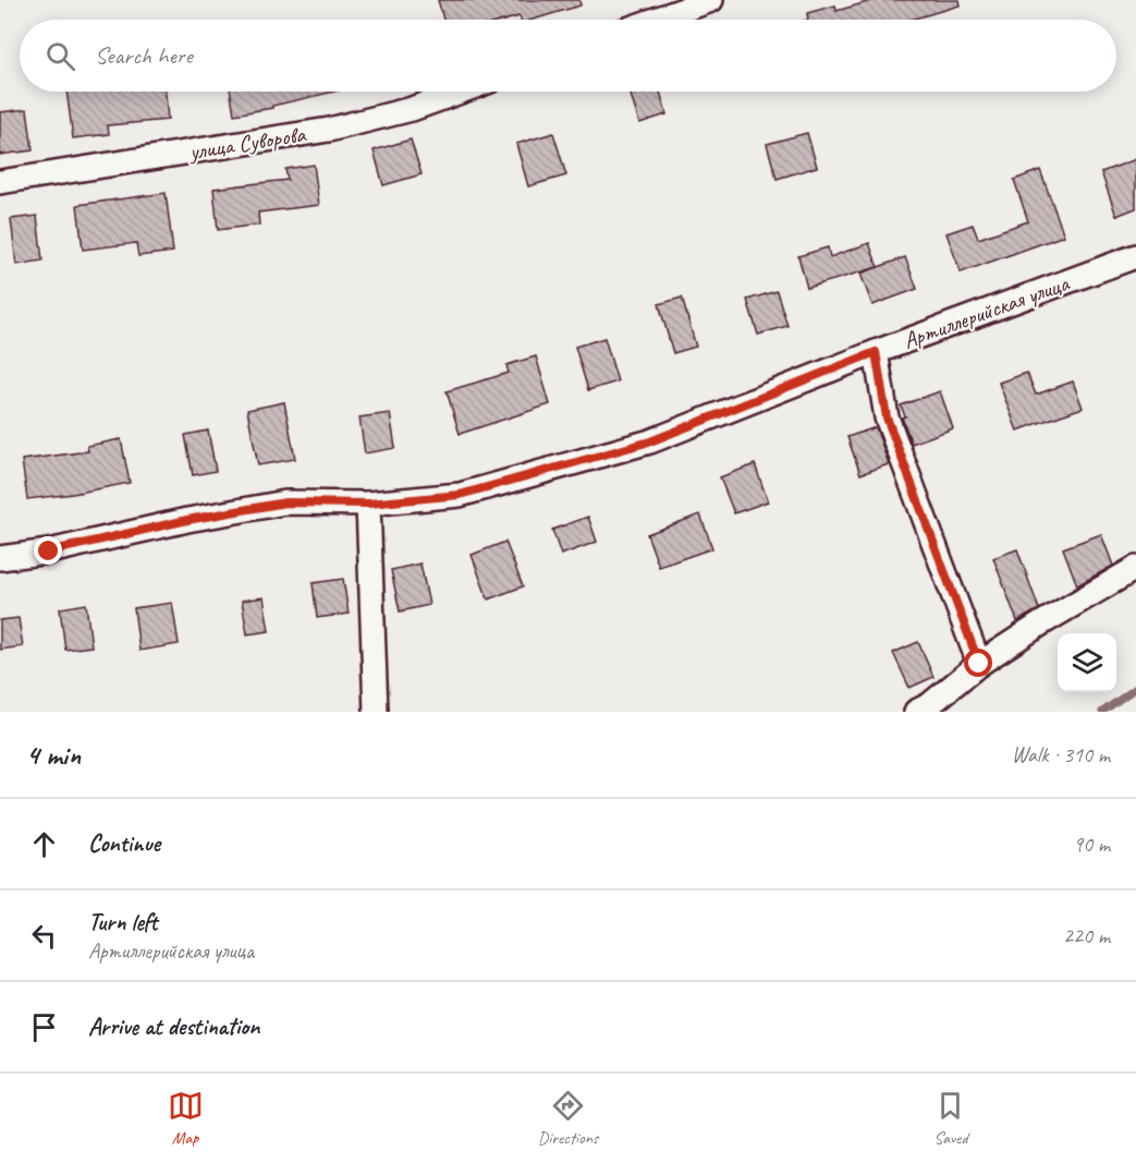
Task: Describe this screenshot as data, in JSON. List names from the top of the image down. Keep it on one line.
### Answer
{"streets":{"street":["улица Суворова","Артиллерийская улица"]},"page":{"search":"Search here","heading":["4 min","Walk · 310 m"],"list":[["Continue","90 m"],["Turn left","Артиллерийская улица","220 m"],"Arrive at destination"],"nav":["Map","Directions","Saved"]}}
